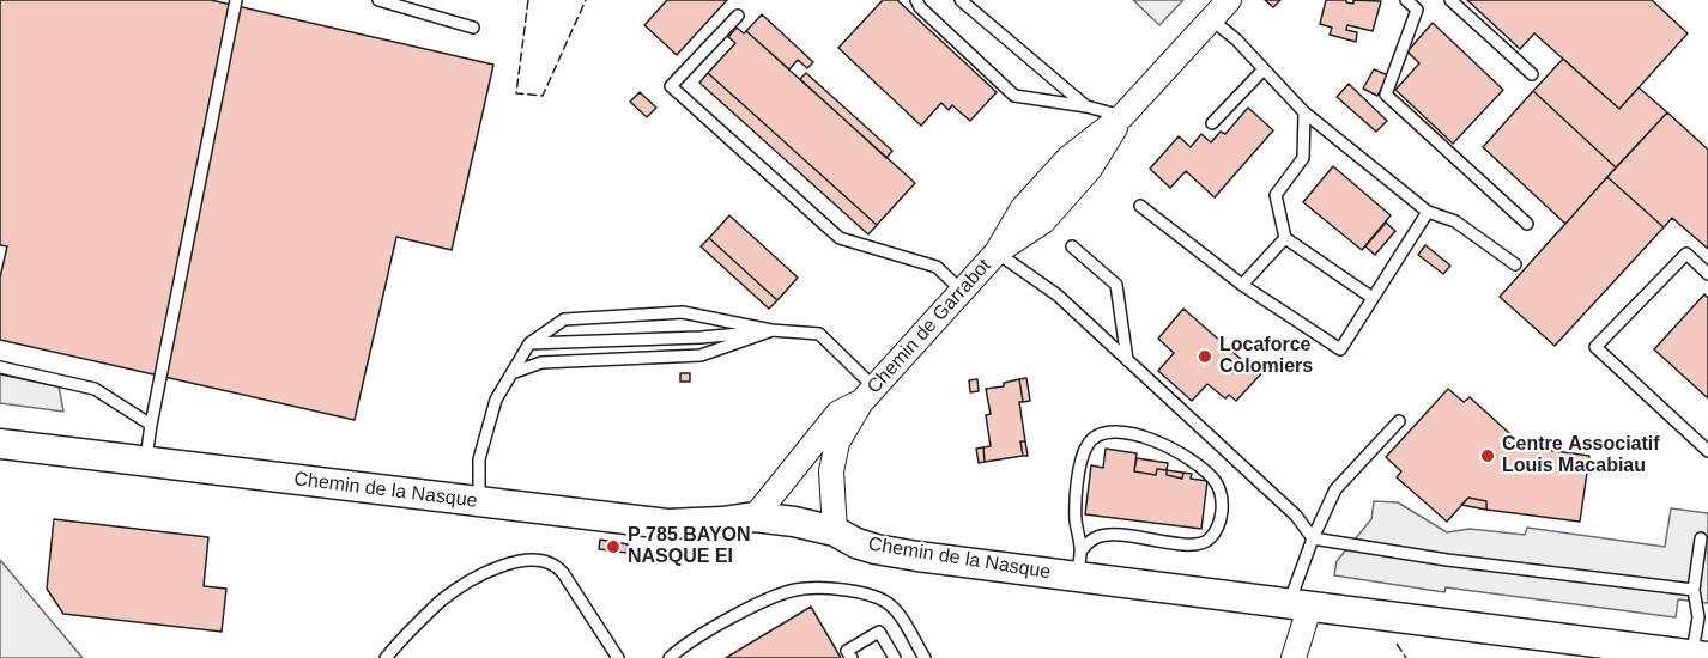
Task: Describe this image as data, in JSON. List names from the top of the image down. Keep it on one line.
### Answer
{"streets":{"street":["Chemin de Garrabot","Chemin de la Nasque"]},"crossings":[["Chemin de Garrabot","Chemin de la Nasque"]],"places":["Locaforce Colomiers","Centre Associatif Louis Macabiau","P 785 BAYON NASQUE EI"]}
